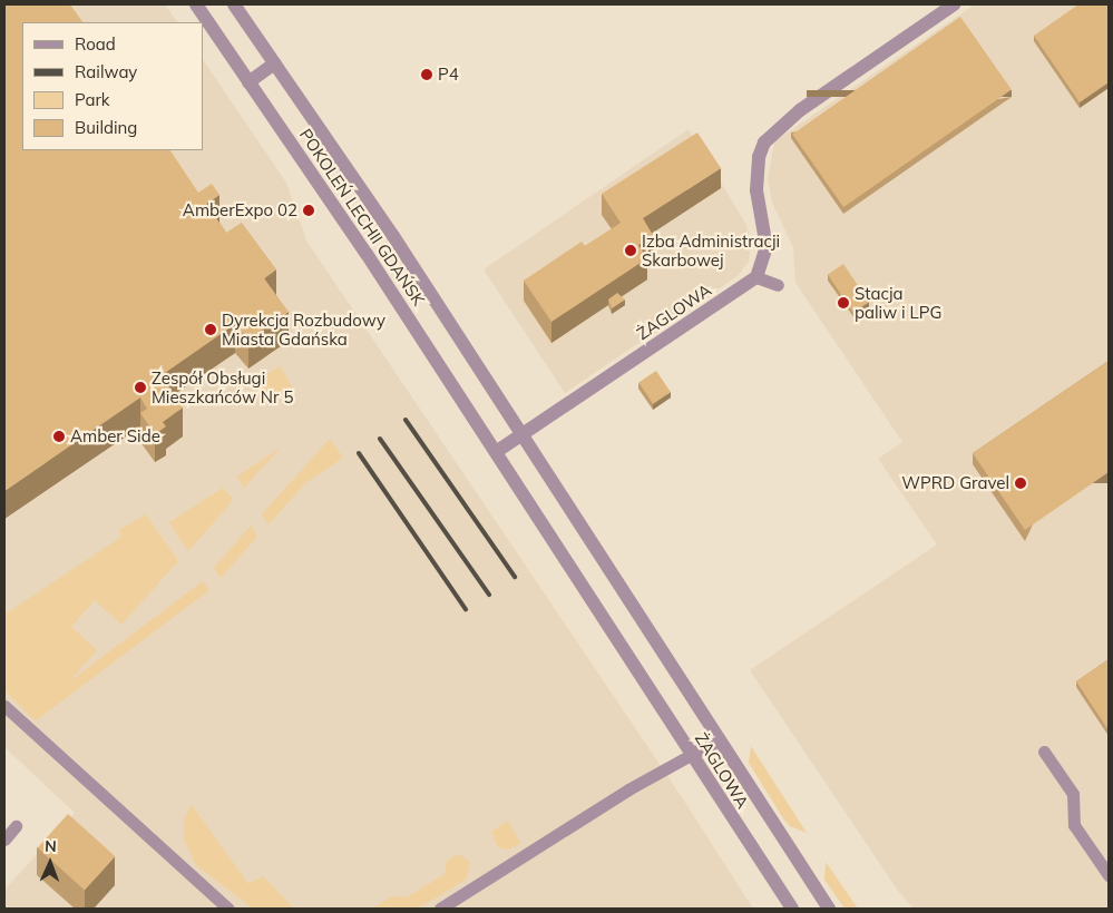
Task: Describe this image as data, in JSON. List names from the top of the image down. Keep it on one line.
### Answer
{"streets":{"street":["POKOLEŃ LECHII GDAŃSK","ŻAGLOWA"]},"crossings":[["POKOLEŃ LECHII GDAŃSK","ŻAGLOWA"]],"places":["P4","AmberExpo 02","Izba Administracji Skarbowej","Stacja paliw i LPG","Dyrekcja Rozbudowy Miasta Gdańska","Zespół Obsługi Mieszkańców Nr 5","Amber Side","WPRD Gravel"],"legend":["Road","Railway","Park","Building"],"north":"top"}
